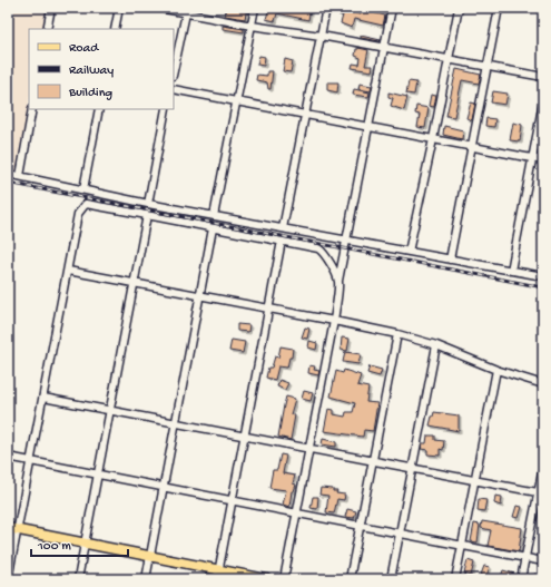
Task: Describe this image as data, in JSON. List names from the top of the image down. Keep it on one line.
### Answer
{"legend":["Road","Railway","Building"],"scale_bar":"100 m"}
